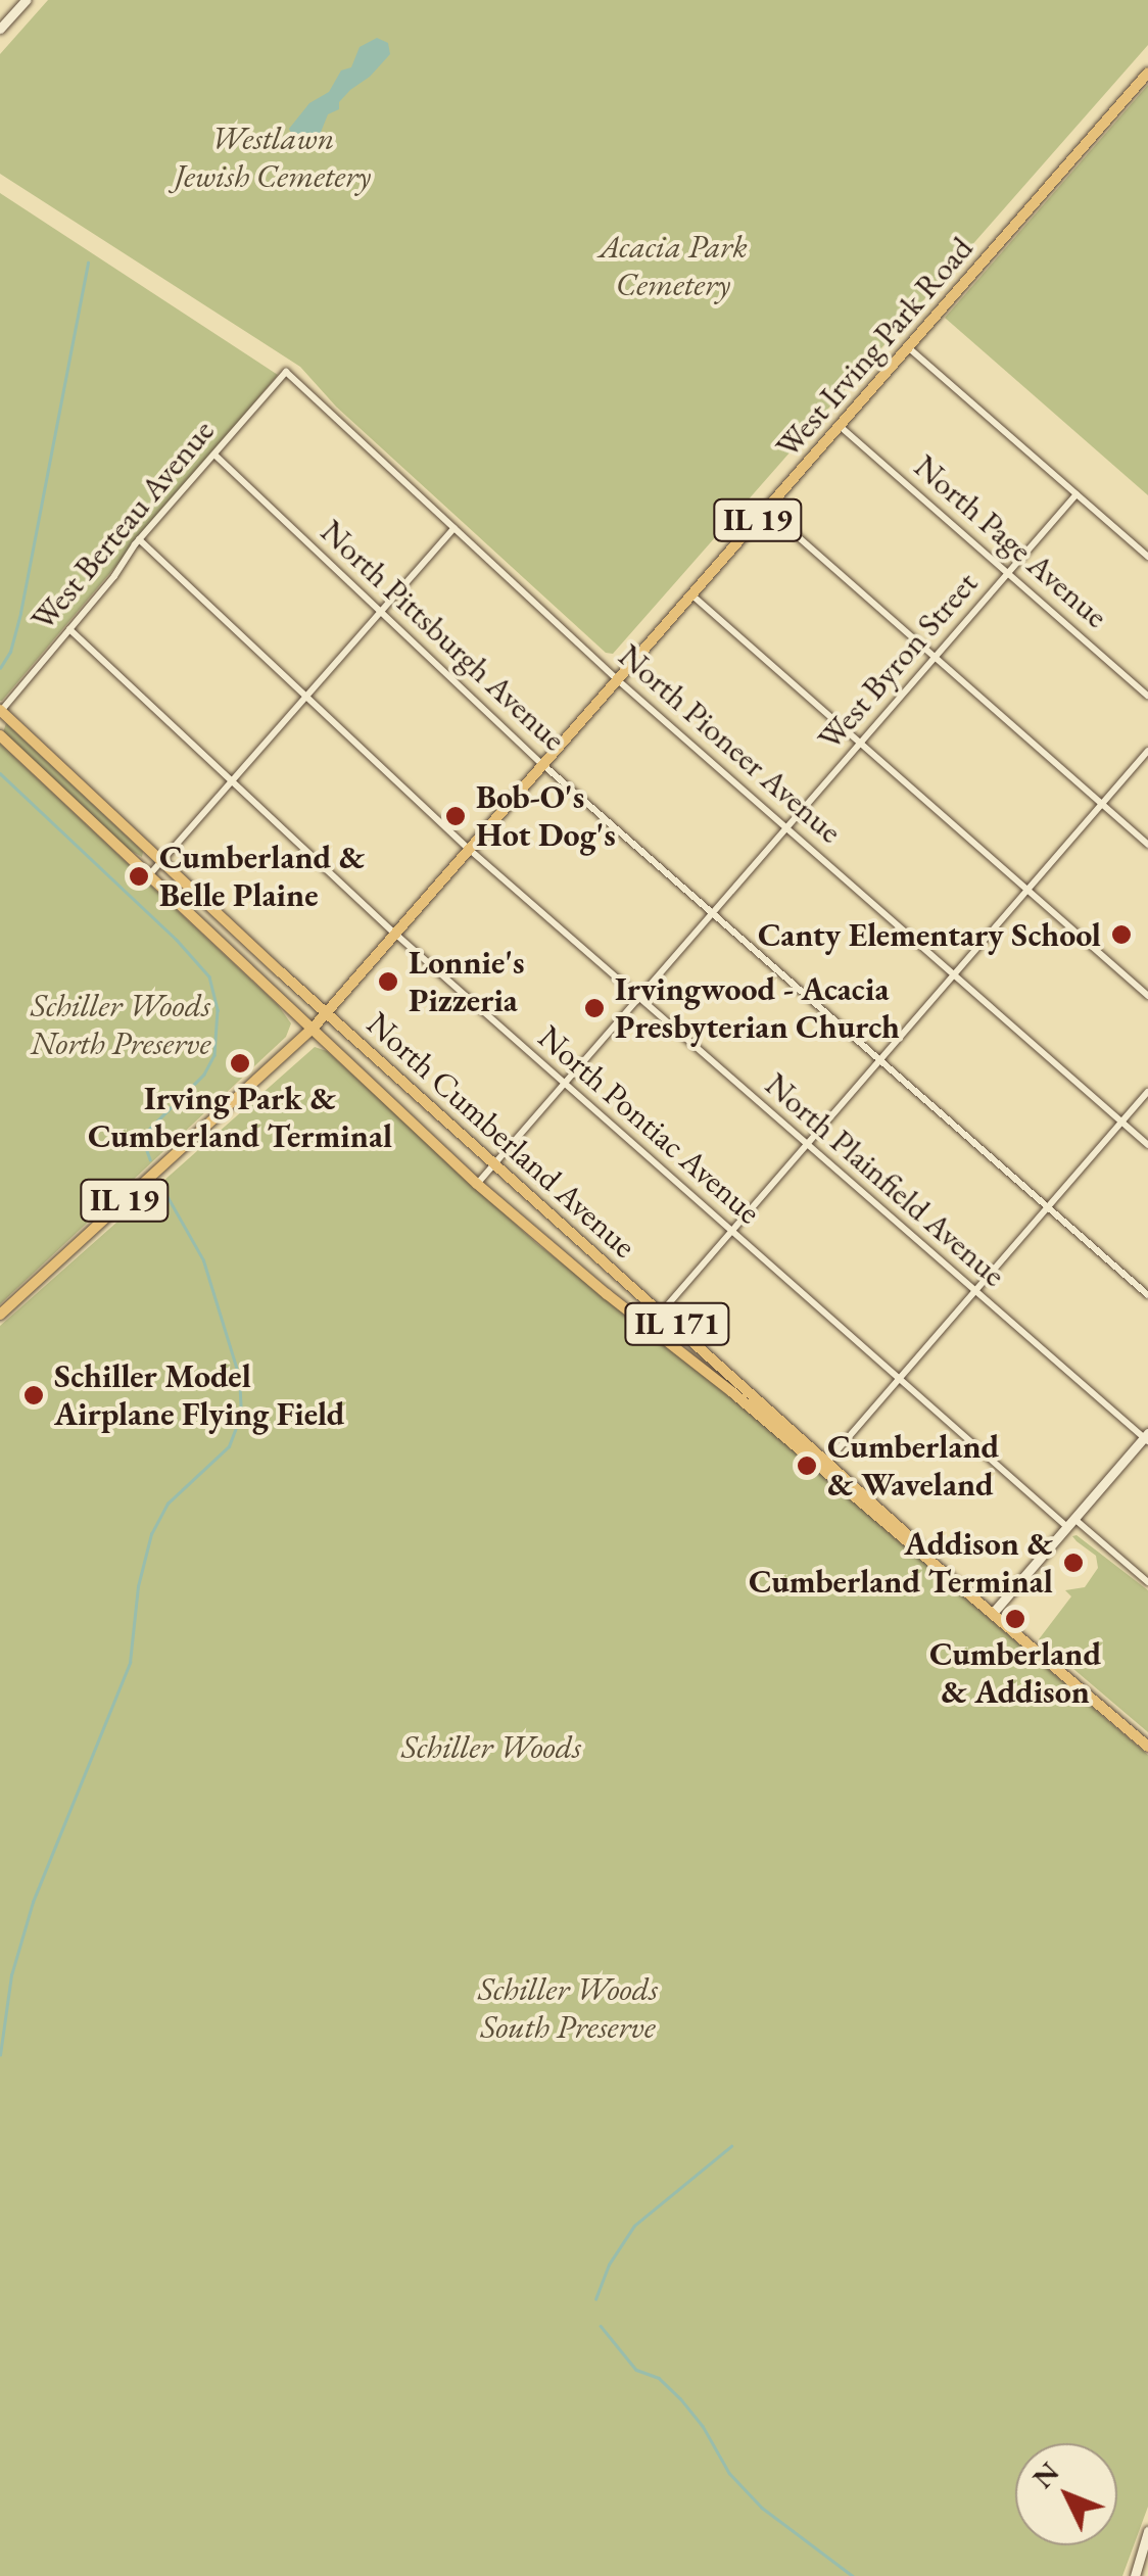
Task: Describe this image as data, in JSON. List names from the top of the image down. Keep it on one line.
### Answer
{"streets":{"main road":["West Irving Park Road","IL 19","North Cumberland Avenue","IL 171"],"street":["West Berteau Avenue","North Page Avenue","North Pittsburgh Avenue","West Byron Street","North Pioneer Avenue","North Pontiac Avenue","North Plainfield Avenue"]},"crossings":[["West Irving Park Road","North Page Avenue"],["West Irving Park Road","North Pittsburgh Avenue"],["West Irving Park Road","North Pioneer Avenue"],["West Irving Park Road","North Pontiac Avenue"],["West Irving Park Road","North Cumberland Avenue"],["West Irving Park Road","North Plainfield Avenue"],["West Berteau Avenue","North Pittsburgh Avenue"],["West Berteau Avenue","North Pioneer Avenue"],["West Berteau Avenue","North Pontiac Avenue"],["West Berteau Avenue","North Cumberland Avenue"],["West Berteau Avenue","North Plainfield Avenue"],["North Page Avenue","West Byron Street"],["North Pittsburgh Avenue","West Byron Street"],["West Byron Street","North Pioneer Avenue"],["West Byron Street","North Pontiac Avenue"],["West Byron Street","North Cumberland Avenue"],["West Byron Street","North Plainfield Avenue"]],"parks":["Westlawn Jewish Cemetery","Acacia Park Cemetery","Schiller Woods North Preserve","Schiller Woods","Schiller Woods South Preserve"],"places":["Bob-O's Hot Dog's","Cumberland & Belle Plaine","Canty Elementary School","Lonnie's Pizzeria","Irvingwood - Acacia Presbyterian Church","Irving Park & Cumberland Terminal","Schiller Model Airplane Flying Field","Cumberland & Waveland","Addison & Cumberland Terminal","Cumberland & Addison"],"north":"top left"}
